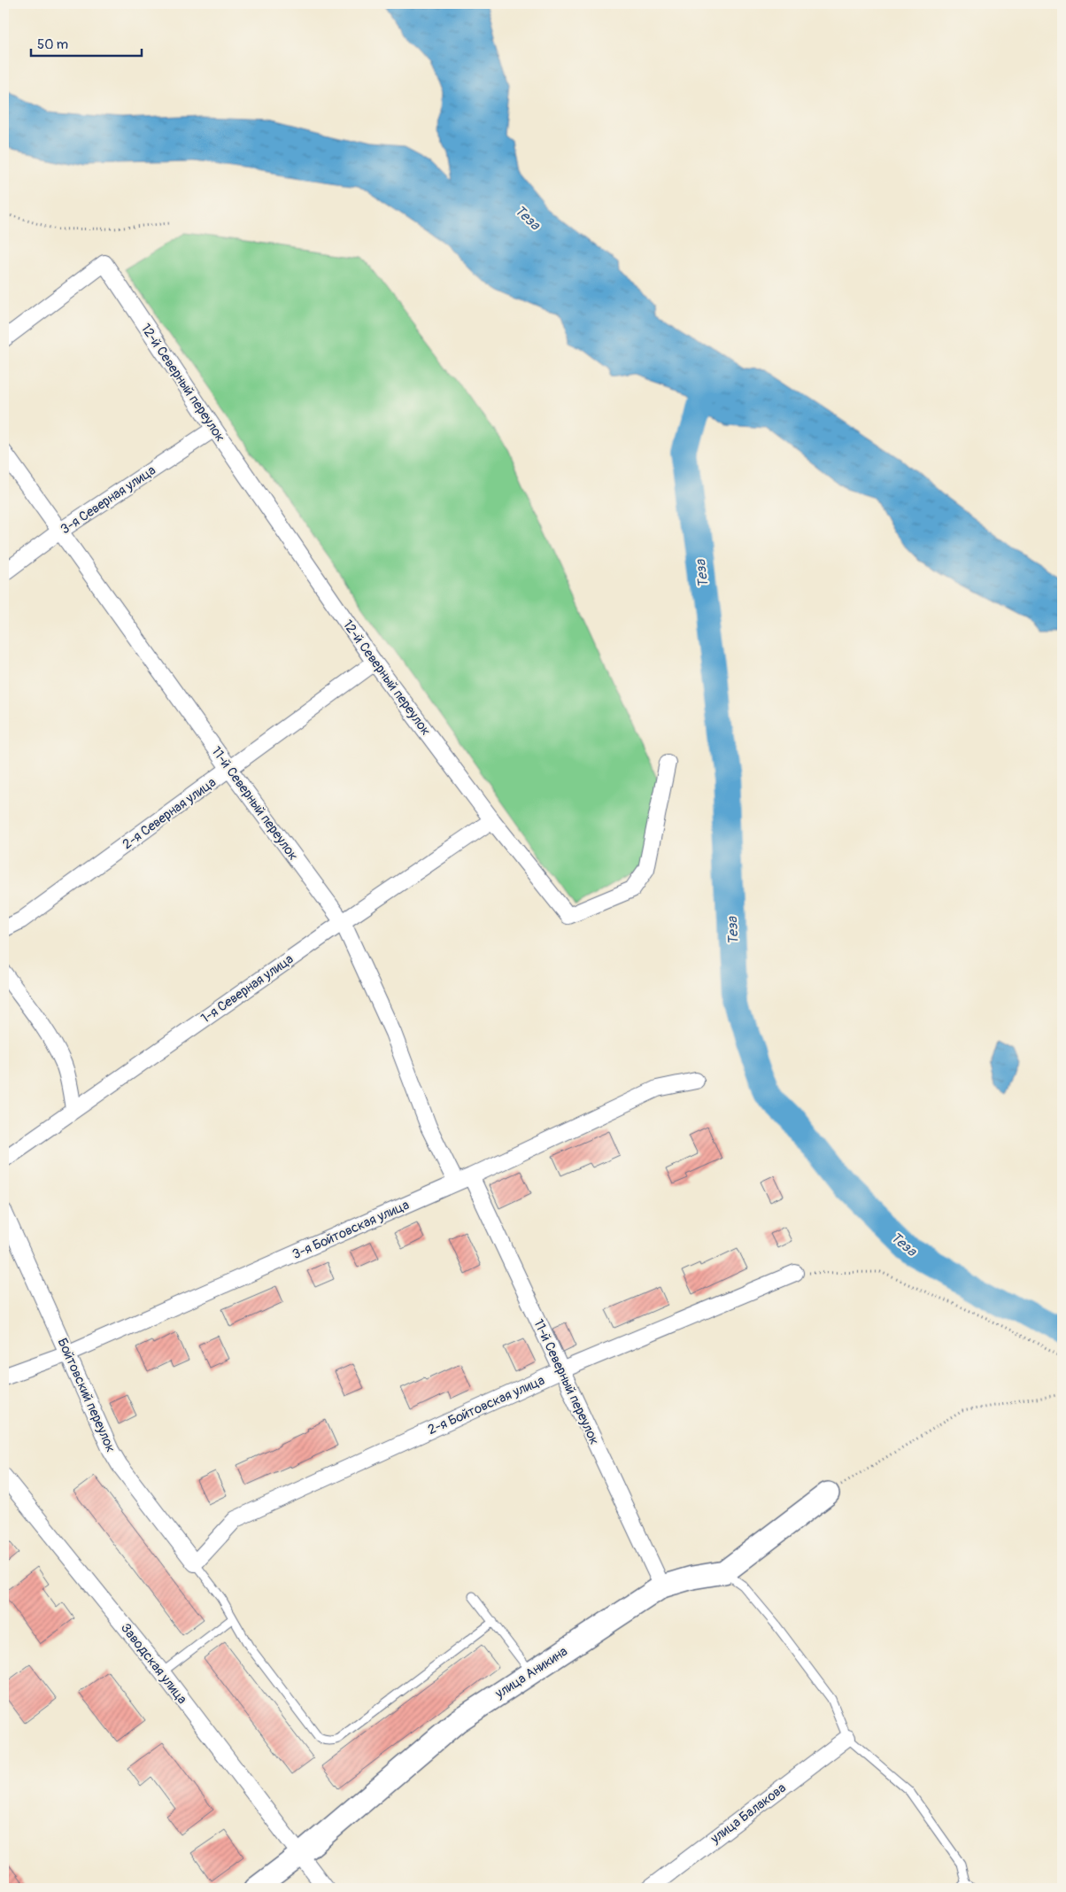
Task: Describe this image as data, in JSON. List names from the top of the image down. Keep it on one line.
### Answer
{"streets":{"street":["12-й Северный переулок","3-я Северная улица","11-й Северный переулок","2-я Северная улица","1-я Северная улица","3-я Бойтовская улица","Бойтовский переулок","2-я Бойтовская улица","Заводская улица","улица Аникина","улица Балакова"]},"crossings":[["12-й Северный переулок","3-я Северная улица"],["12-й Северный переулок","2-я Северная улица"],["12-й Северный переулок","1-я Северная улица"],["3-я Северная улица","11-й Северный переулок"],["11-й Северный переулок","2-я Северная улица"],["11-й Северный переулок","1-я Северная улица"],["11-й Северный переулок","3-я Бойтовская улица"],["11-й Северный переулок","2-я Бойтовская улица"],["11-й Северный переулок","улица Аникина"],["3-я Бойтовская улица","Бойтовский переулок"],["Бойтовский переулок","2-я Бойтовская улица"],["Заводская улица","улица Аникина"]],"water":["Теза"],"scale_bar":"50 m"}
